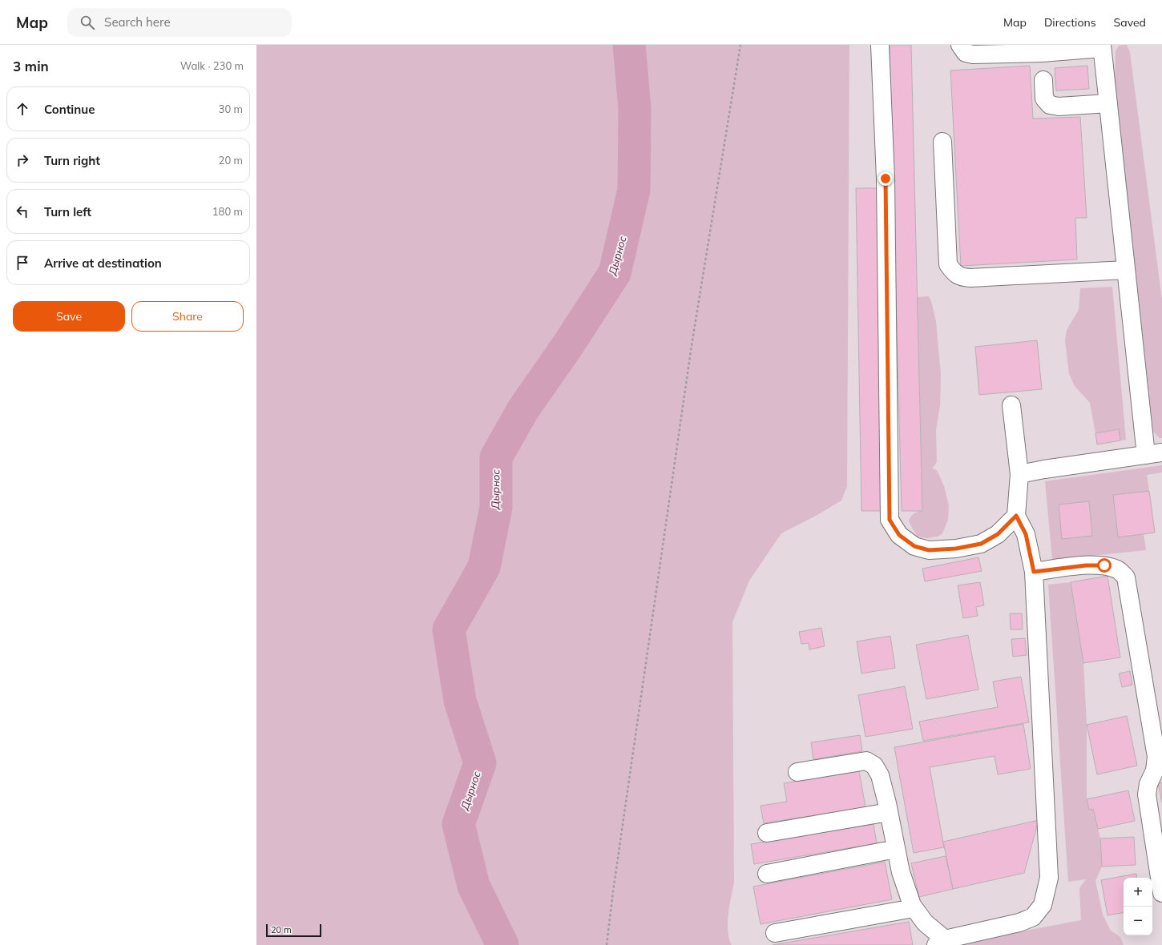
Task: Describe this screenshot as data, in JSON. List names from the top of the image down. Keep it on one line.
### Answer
{"water":["Дырнос"],"scale_bar":"20 m","page":{"header":"Map","search":"Search here","nav":["Map","Directions","Saved"],"heading":["3 min","Walk · 230 m"],"list":[["Continue","30 m"],["Turn right","20 m"],["Turn left","180 m"],"Arrive at destination"],"buttons":["Save","Share"],"map_buttons":["+","−"],"scale":"20 m"}}
